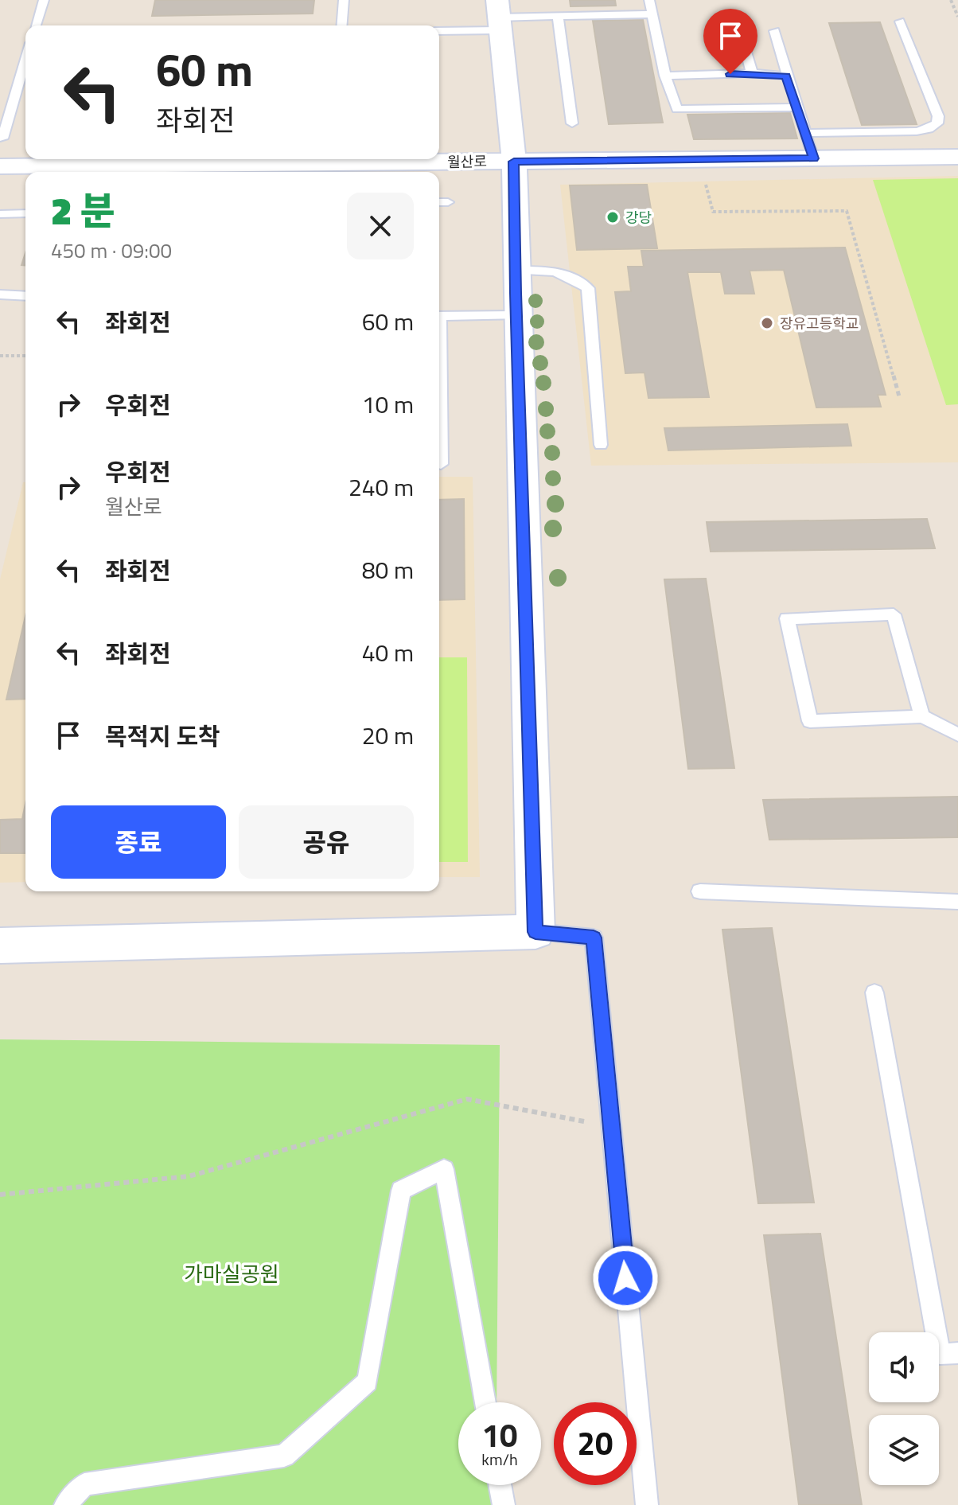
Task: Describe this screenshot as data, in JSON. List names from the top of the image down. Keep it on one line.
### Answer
{"streets":{"street":["월산로"]},"parks":["가마실공원"],"places":["강당","장유고등학교"],"page":{"turn":["60 m","좌회전"],"heading":["2 분","450 m · 09:00"],"list":[{"name":"좌회전","value":"60 m"},{"name":"우회전","value":"10 m"},{"name":"우회전","note":"월산로","value":"240 m"},{"name":"좌회전","value":"80 m"},{"name":"좌회전","value":"40 m"},{"name":"목적지 도착","value":"20 m"}],"buttons":["종료","공유"],"speed":"10 km/h","limit":"20"}}
